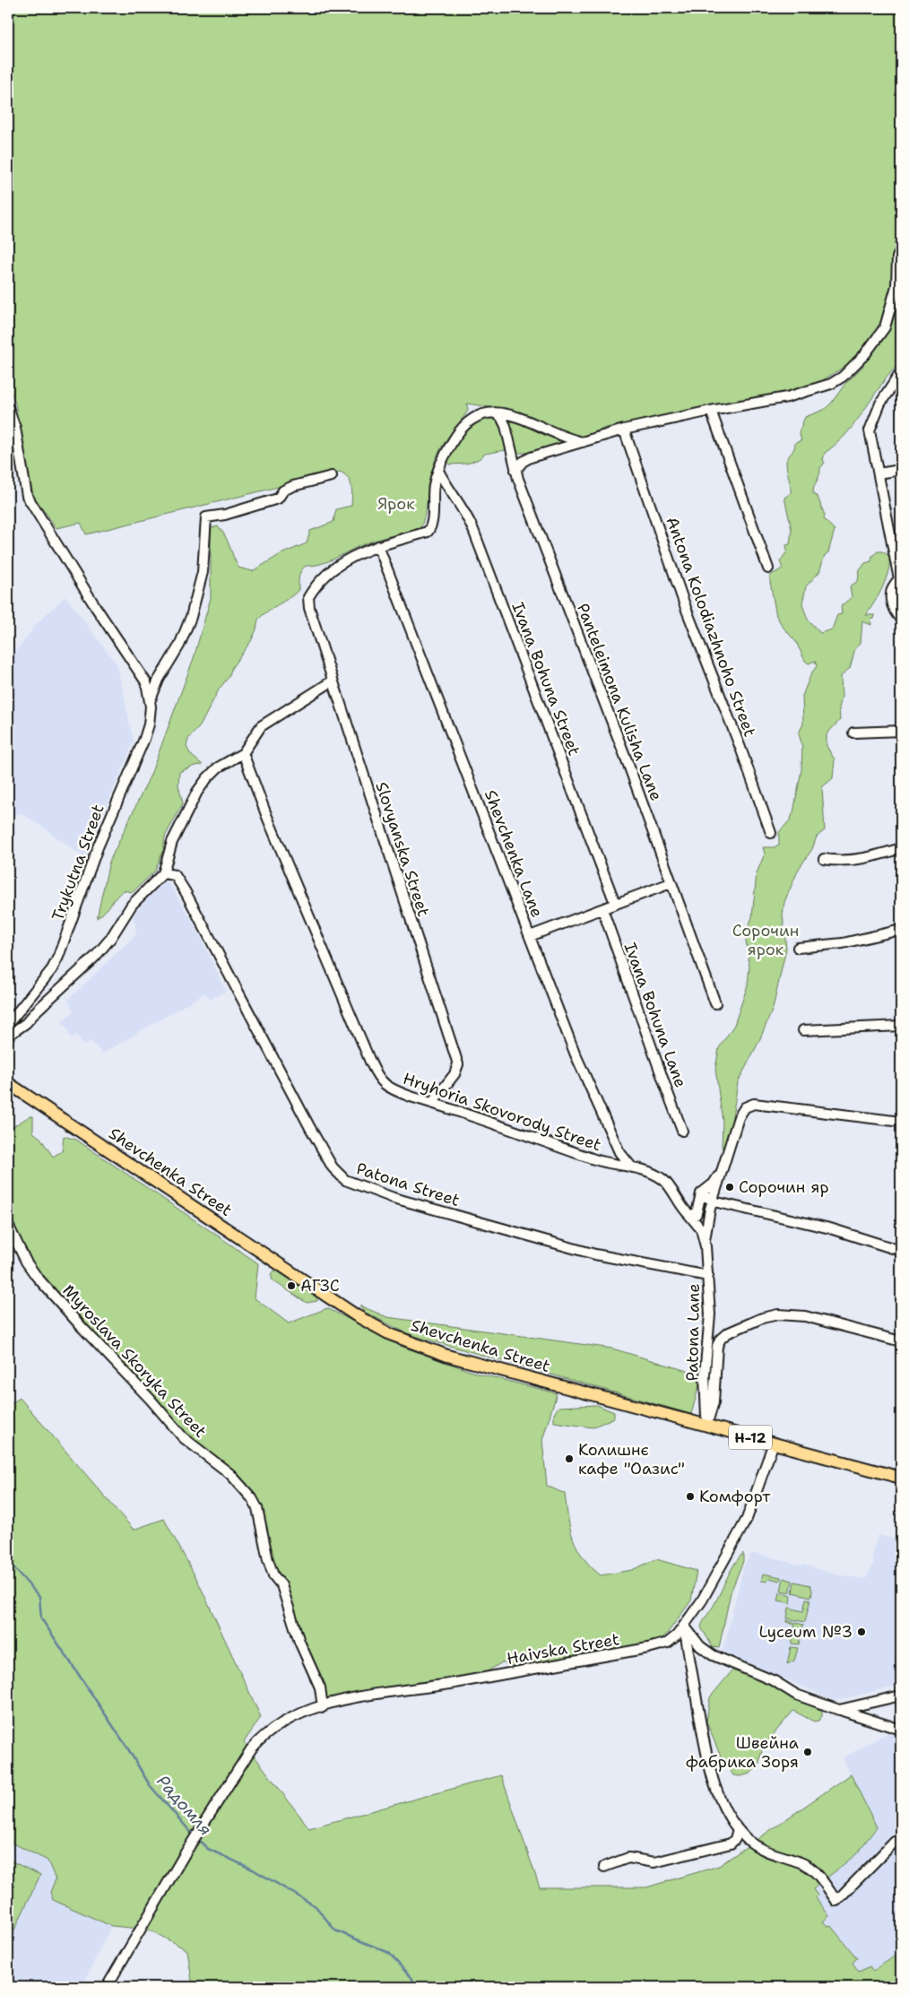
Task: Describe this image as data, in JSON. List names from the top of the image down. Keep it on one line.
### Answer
{"streets":{"main road":["Shevchenka Street","Н-12"],"street":["Antona Kolodiazhnoho Street","Ivana Bohuna Street","Panteleimona Kulisha Lane","Slovyanska Street","Shevchenka Lane","Trykutna Street","Ivana Bohuna Lane","Hryhoria Skovorody Street","Patona Street","Patona Lane","Myroslava Skoryka Street","Haivska Street"]},"crossings":[["Slovyanska Street","Shevchenka Lane"],["Slovyanska Street","Hryhoria Skovorody Street"],["Shevchenka Lane","Hryhoria Skovorody Street"],["Hryhoria Skovorody Street","Patona Lane"],["Shevchenka Street","Patona Lane"],["Shevchenka Street","Haivska Street"],["Patona Street","Patona Lane"],["Myroslava Skoryka Street","Haivska Street"]],"water":["Радомля"],"parks":["Ярок","Сорочин ярок"],"places":["Сорочин яр","АГЗС","Колишнє кафе \"Оазис\"","Комфорт","Lyceum №3","Швейна фабрика Зоря"]}
